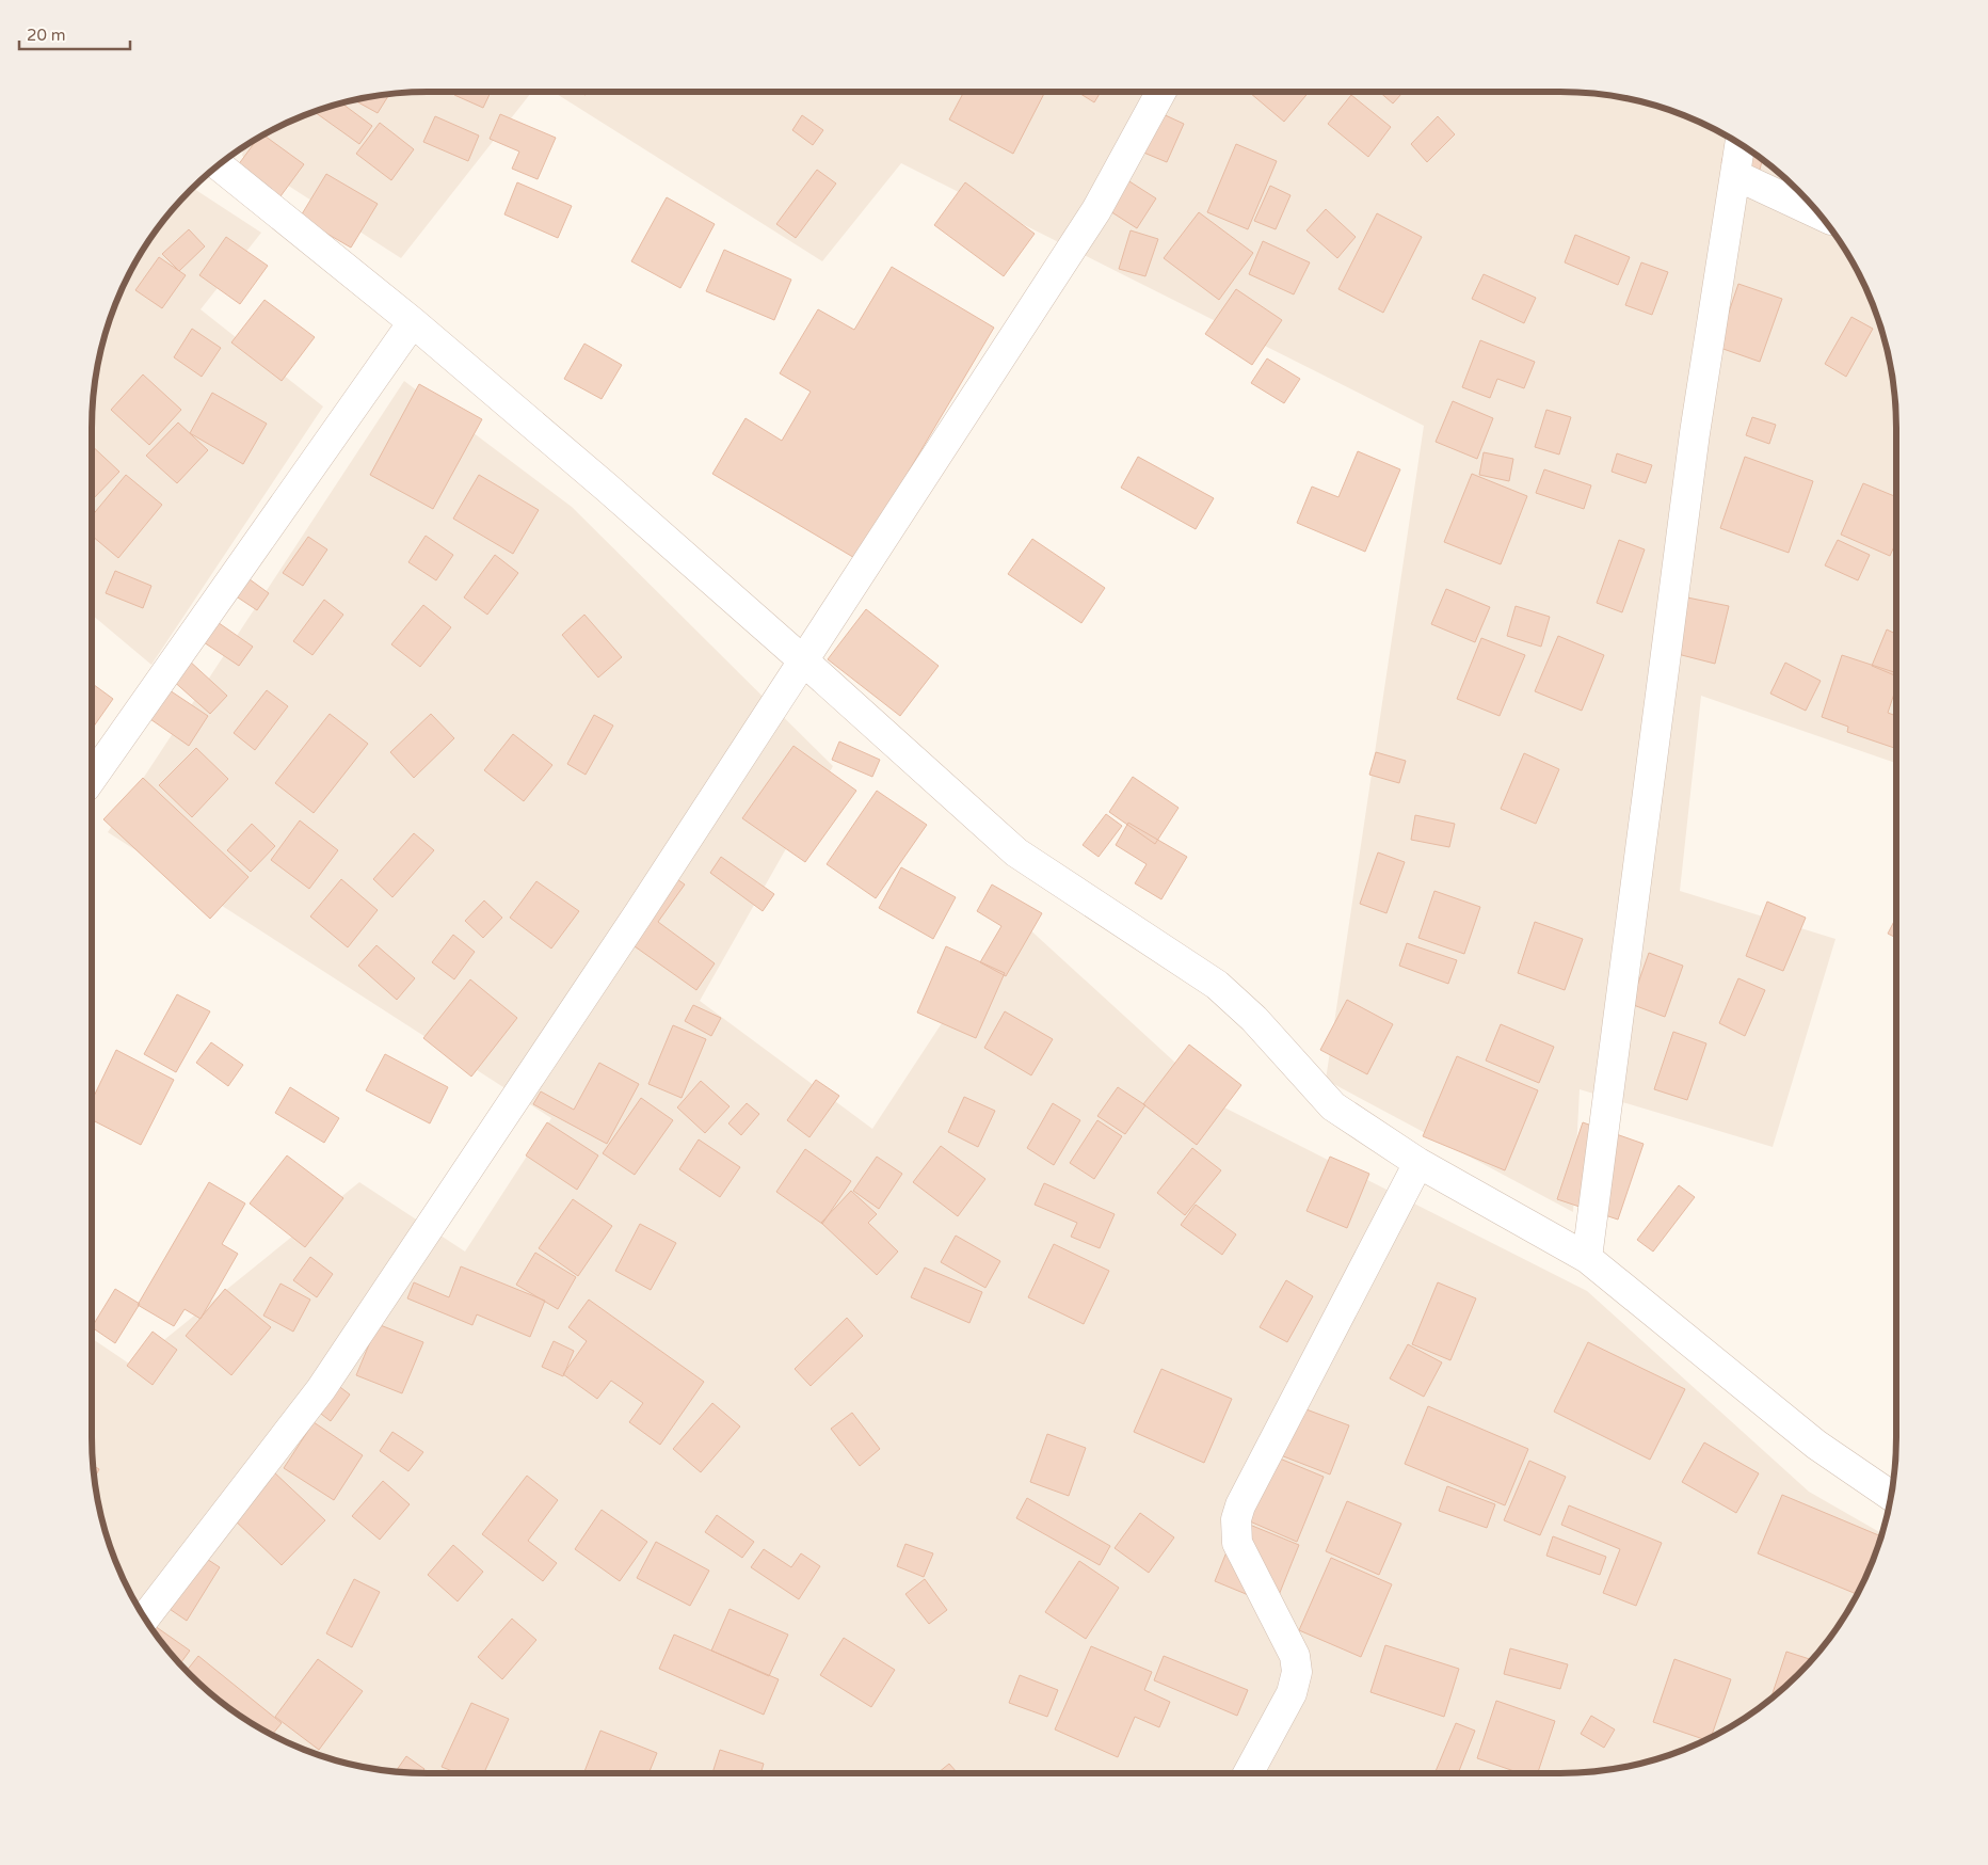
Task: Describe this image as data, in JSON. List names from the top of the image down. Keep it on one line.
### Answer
{"scale_bar":"20 m"}
